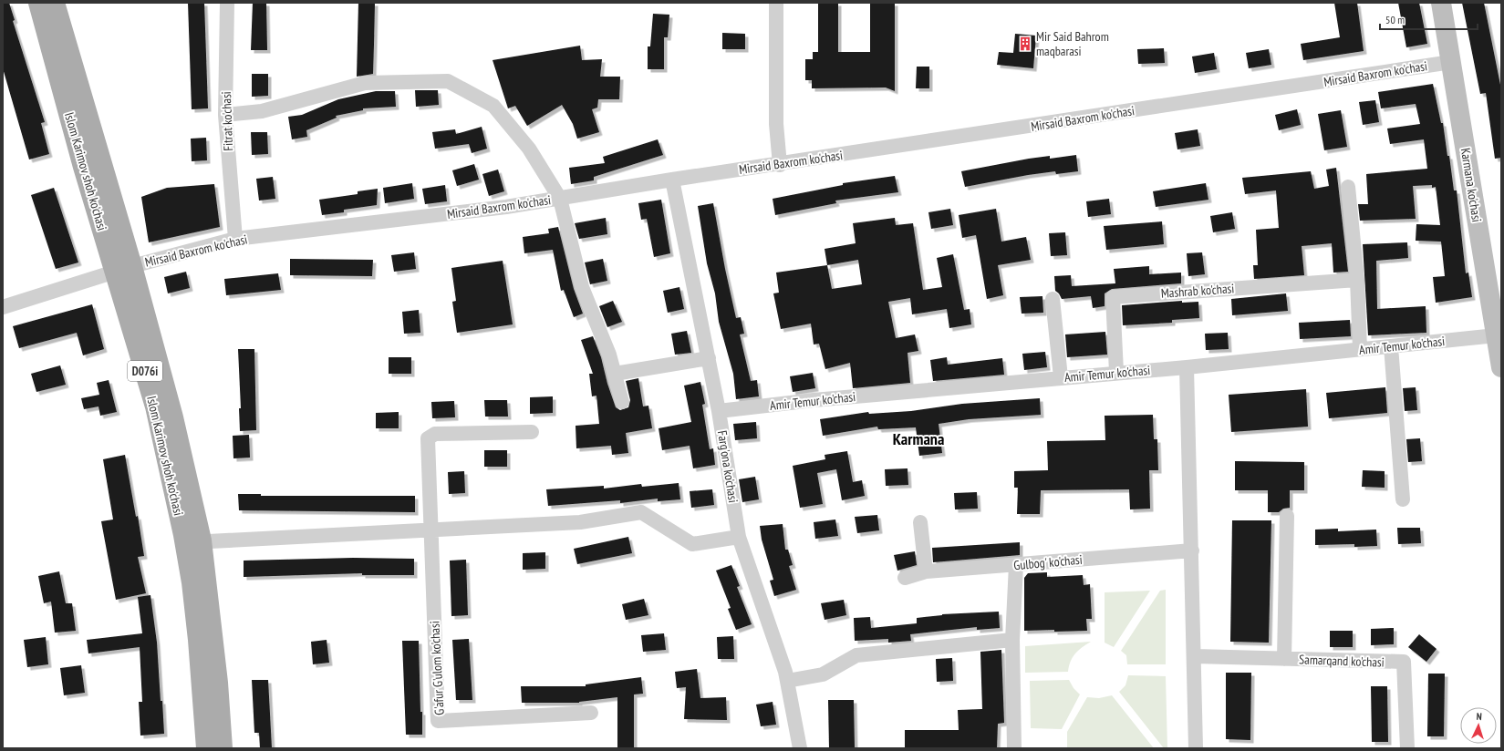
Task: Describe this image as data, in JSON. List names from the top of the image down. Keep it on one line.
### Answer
{"streets":{"main road":["Islom Karimov shoh ko'chasi","Karmana ko'chasi","D076i"],"street":["Mirsaid Baxrom ko'chasi","Fitrat ko'chasi","Mashrab ko'chasi","Amir Temur ko'chasi","Farg'ona ko'chasi","Gulbog' ko'chasi","Samarqand ko'chasi","G'afur G'ulom ko'chasi"]},"crossings":[["Mirsaid Baxrom ko'chasi","Fitrat ko'chasi"],["Mirsaid Baxrom ko'chasi","Islom Karimov shoh ko'chasi"],["Mirsaid Baxrom ko'chasi","Karmana ko'chasi"],["Mirsaid Baxrom ko'chasi","Farg'ona ko'chasi"],["Karmana ko'chasi","Amir Temur ko'chasi"],["Mashrab ko'chasi","Amir Temur ko'chasi"],["Amir Temur ko'chasi","Farg'ona ko'chasi"]],"districts":["Karmana"],"places":{"building":["Mir Said Bahrom maqbarasi"]},"scale_bar":"50 m","north":"top"}
